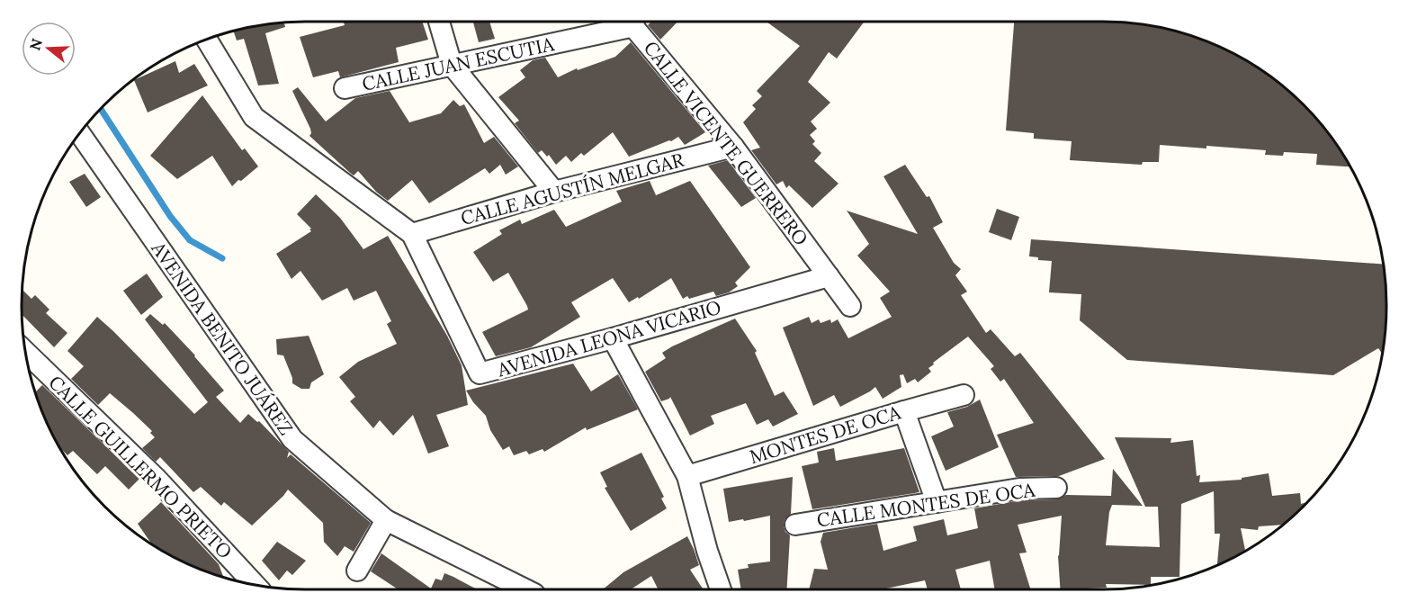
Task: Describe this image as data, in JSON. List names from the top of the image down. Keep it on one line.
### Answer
{"streets":{"street":["CALLE JUAN ESCUTIA","CALLE VICENTE GUERRERO","CALLE AGUSTÍN MELGAR","AVENIDA BENITO JUÁREZ","AVENIDA LEONA VICARIO","MONTES DE OCA","CALLE GUILLERMO PRIETO","CALLE MONTES DE OCA"]},"crossings":[["CALLE VICENTE GUERRERO","CALLE AGUSTÍN MELGAR"],["CALLE VICENTE GUERRERO","AVENIDA LEONA VICARIO"],["CALLE AGUSTÍN MELGAR","AVENIDA LEONA VICARIO"]],"north":"left"}
